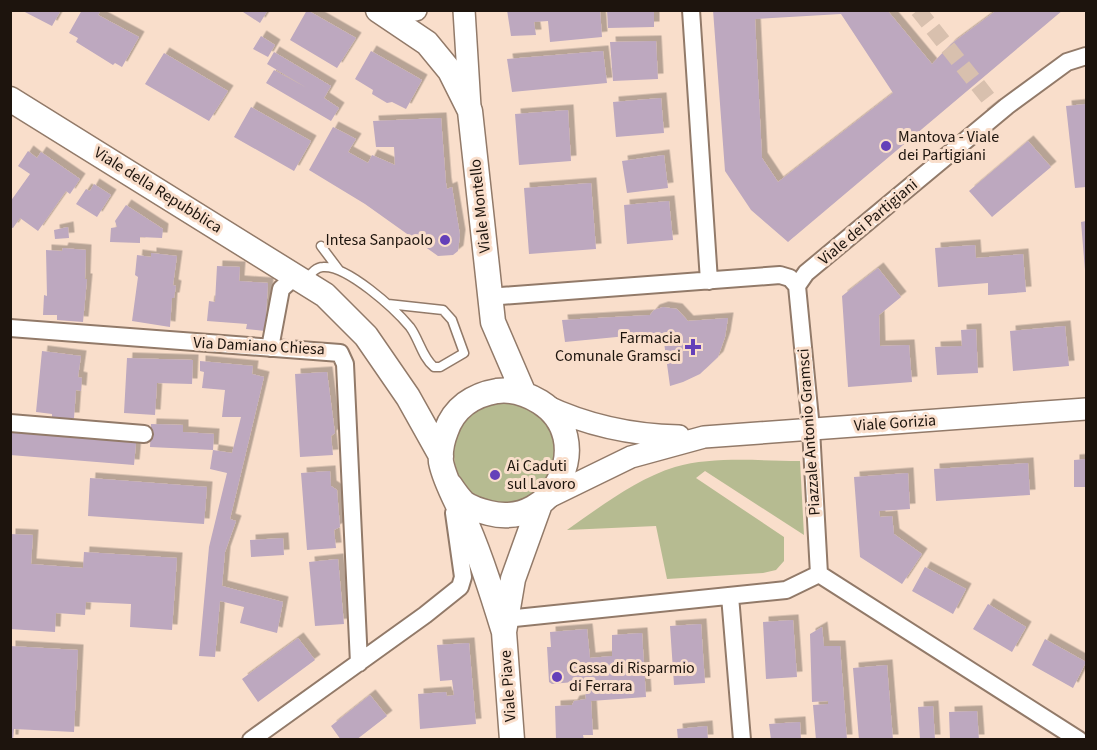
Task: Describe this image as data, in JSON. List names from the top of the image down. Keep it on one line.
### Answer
{"streets":{"main road":["Viale della Repubblica","Viale Montello","Viale Piave"],"street":["Viale dei Partigiani","Via Damiano Chiesa","Viale Gorizia","Piazzale Antonio Gramsci"]},"crossings":[["Viale della Repubblica","Viale Montello"],["Viale dei Partigiani","Piazzale Antonio Gramsci"],["Viale Gorizia","Piazzale Antonio Gramsci"]],"places":{"other":["Mantova - Viale dei Partigiani","Intesa Sanpaolo","Ai Caduti sul Lavoro","Cassa di Risparmio di Ferrara"],"health":["Farmacia Comunale Gramsci"]}}
